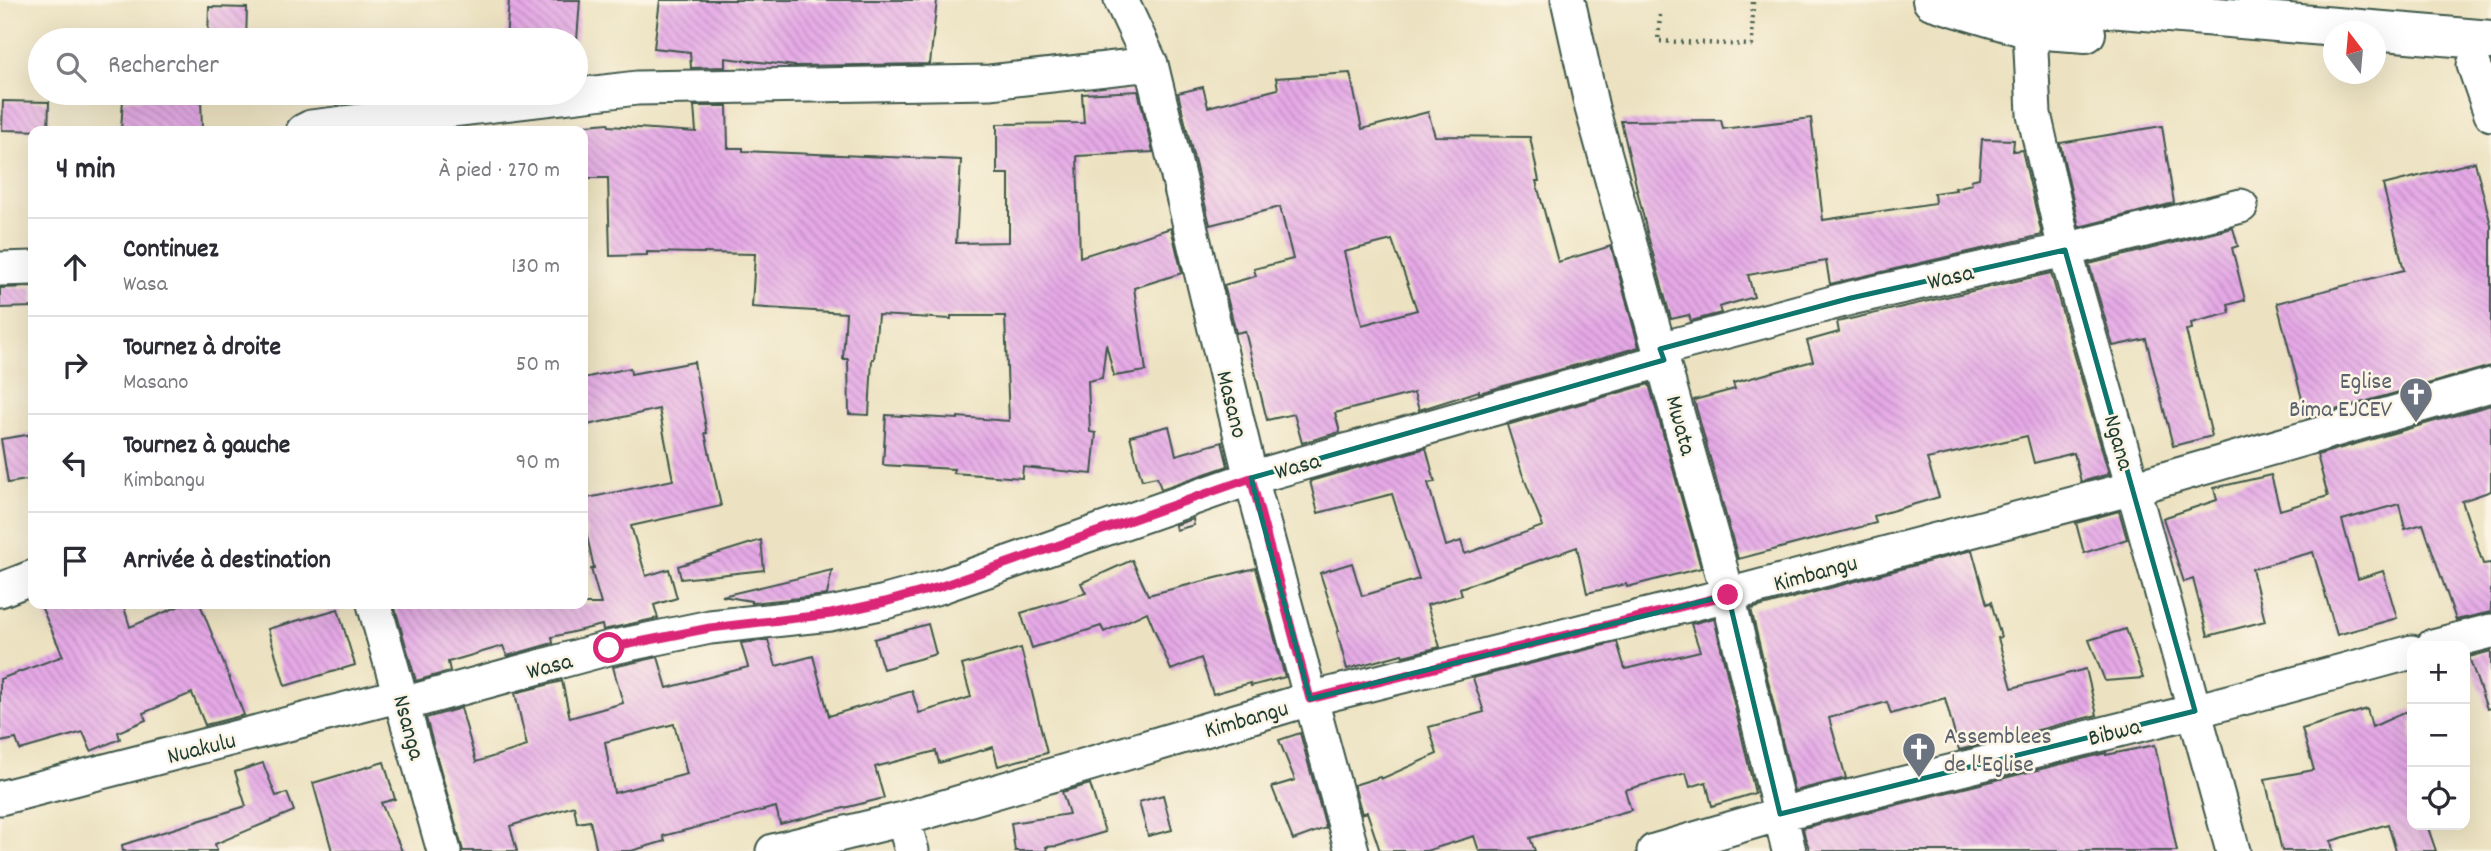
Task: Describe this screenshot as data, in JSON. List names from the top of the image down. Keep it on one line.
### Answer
{"streets":{"street":["Wasa","Masano","Mwata","Ngana","Kimbangu","Nsanga","Bibwa","Nuakulu"]},"crossings":[["Wasa","Masano"],["Wasa","Mwata"],["Wasa","Ngana"],["Wasa","Nsanga"],["Wasa","Nuakulu"],["Masano","Kimbangu"],["Mwata","Kimbangu"],["Mwata","Bibwa"],["Ngana","Kimbangu"],["Ngana","Bibwa"],["Nsanga","Nuakulu"]],"places":{"church":["Eglise Bima EJCEV","Assemblees de l'Eglise"]},"north":"top","page":{"search":"Rechercher","heading":["4 min","À pied · 270 m"],"list":[["Continuez","Wasa","130 m"],["Tournez à droite","Masano","50 m"],["Tournez à gauche","Kimbangu","90 m"],"Arrivée à destination"],"map_buttons":["+","−"]}}
